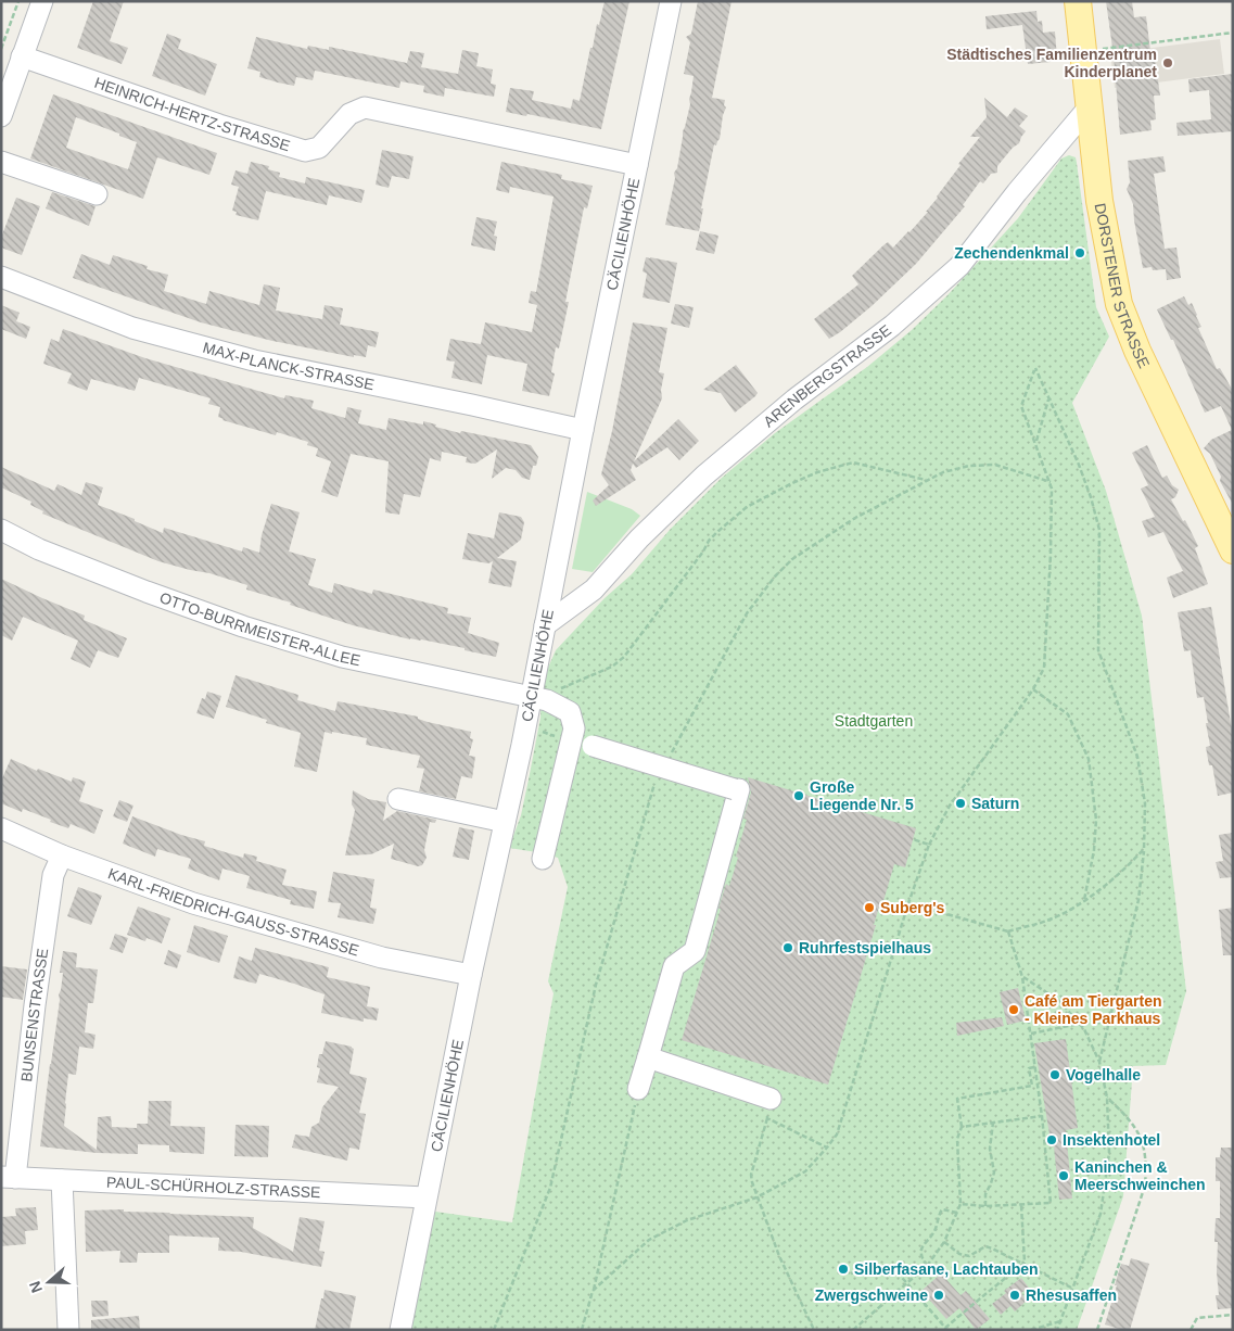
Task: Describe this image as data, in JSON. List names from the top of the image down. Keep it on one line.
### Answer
{"streets":{"main road":["DORSTENER STRASSE"],"street":["HEINRICH-HERTZ-STRASSE","CÄCILIENHÖHE","MAX-PLANCK-STRASSE","ARENBERGSTRASSE","OTTO-BURRMEISTER-ALLEE","KARL-FRIEDRICH-GAUSS-STRASSE","BUNSENSTRASSE","PAUL-SCHÜRHOLZ-STRASSE"]},"crossings":[["HEINRICH-HERTZ-STRASSE","CÄCILIENHÖHE"],["CÄCILIENHÖHE","MAX-PLANCK-STRASSE"],["CÄCILIENHÖHE","ARENBERGSTRASSE"],["CÄCILIENHÖHE","OTTO-BURRMEISTER-ALLEE"],["CÄCILIENHÖHE","KARL-FRIEDRICH-GAUSS-STRASSE"],["CÄCILIENHÖHE","PAUL-SCHÜRHOLZ-STRASSE"],["DORSTENER STRASSE","ARENBERGSTRASSE"],["KARL-FRIEDRICH-GAUSS-STRASSE","BUNSENSTRASSE"],["BUNSENSTRASSE","PAUL-SCHÜRHOLZ-STRASSE"]],"parks":["Stadtgarten"],"places":["Städtisches Familienzentrum Kinderplanet","Zechendenkmal","Große Liegende Nr. 5","Saturn","Suberg's","Ruhrfestspielhaus","Café am Tiergarten - Kleines Parkhaus","Vogelhalle","Insektenhotel","Kaninchen & Meerschweinchen","Silberfasane, Lachtauben","Zwergschweine","Rhesusaffen"],"north":"left"}
